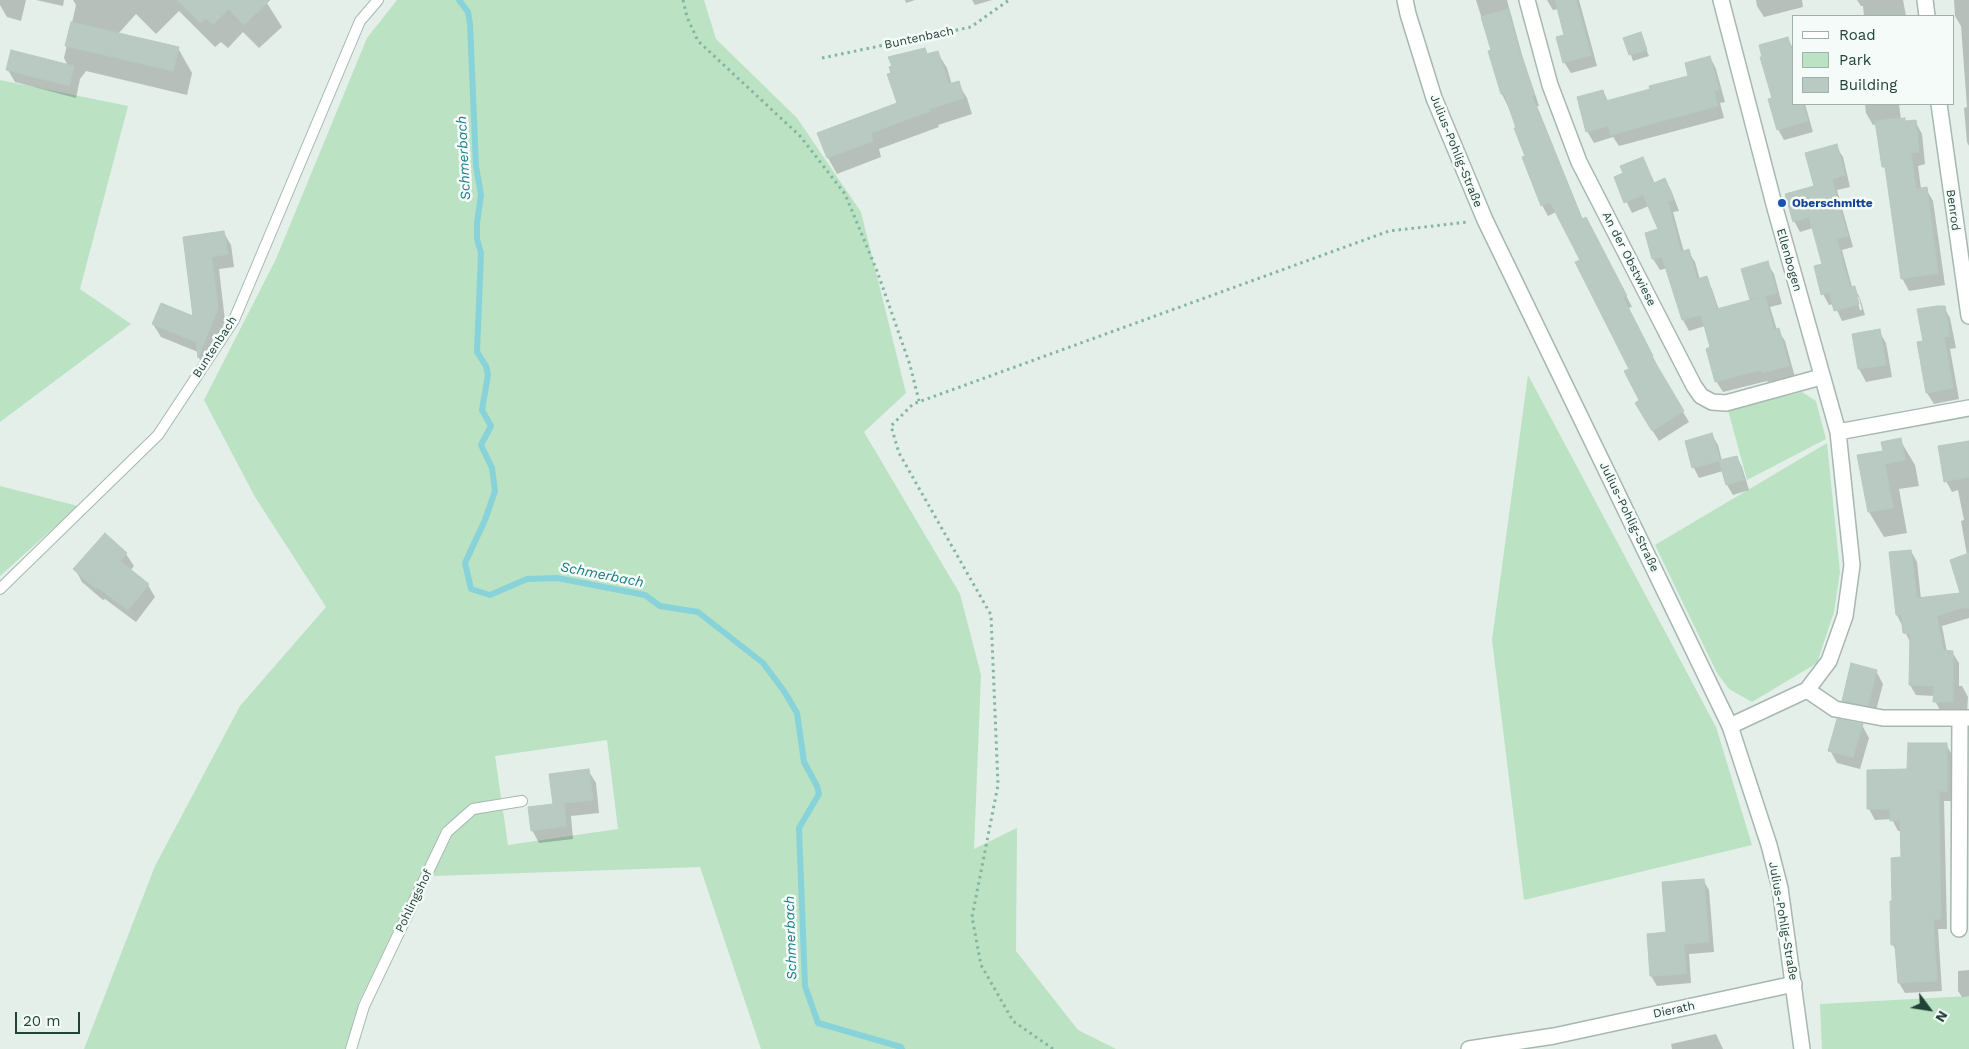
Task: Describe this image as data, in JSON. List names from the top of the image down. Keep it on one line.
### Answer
{"streets":{"street":["Julius-Pohlig-Straße","Benrod","An der Obstwiese","Ellenbogen","Dierath"],"lane":["Buntenbach","Pohlingshof"]},"crossings":[["Julius-Pohlig-Straße","Dierath"],["An der Obstwiese","Ellenbogen"]],"water":["Schmerbach"],"places":["Oberschmitte"],"legend":["Road","Park","Building"],"scale_bar":"20 m","north":"bottom right"}
